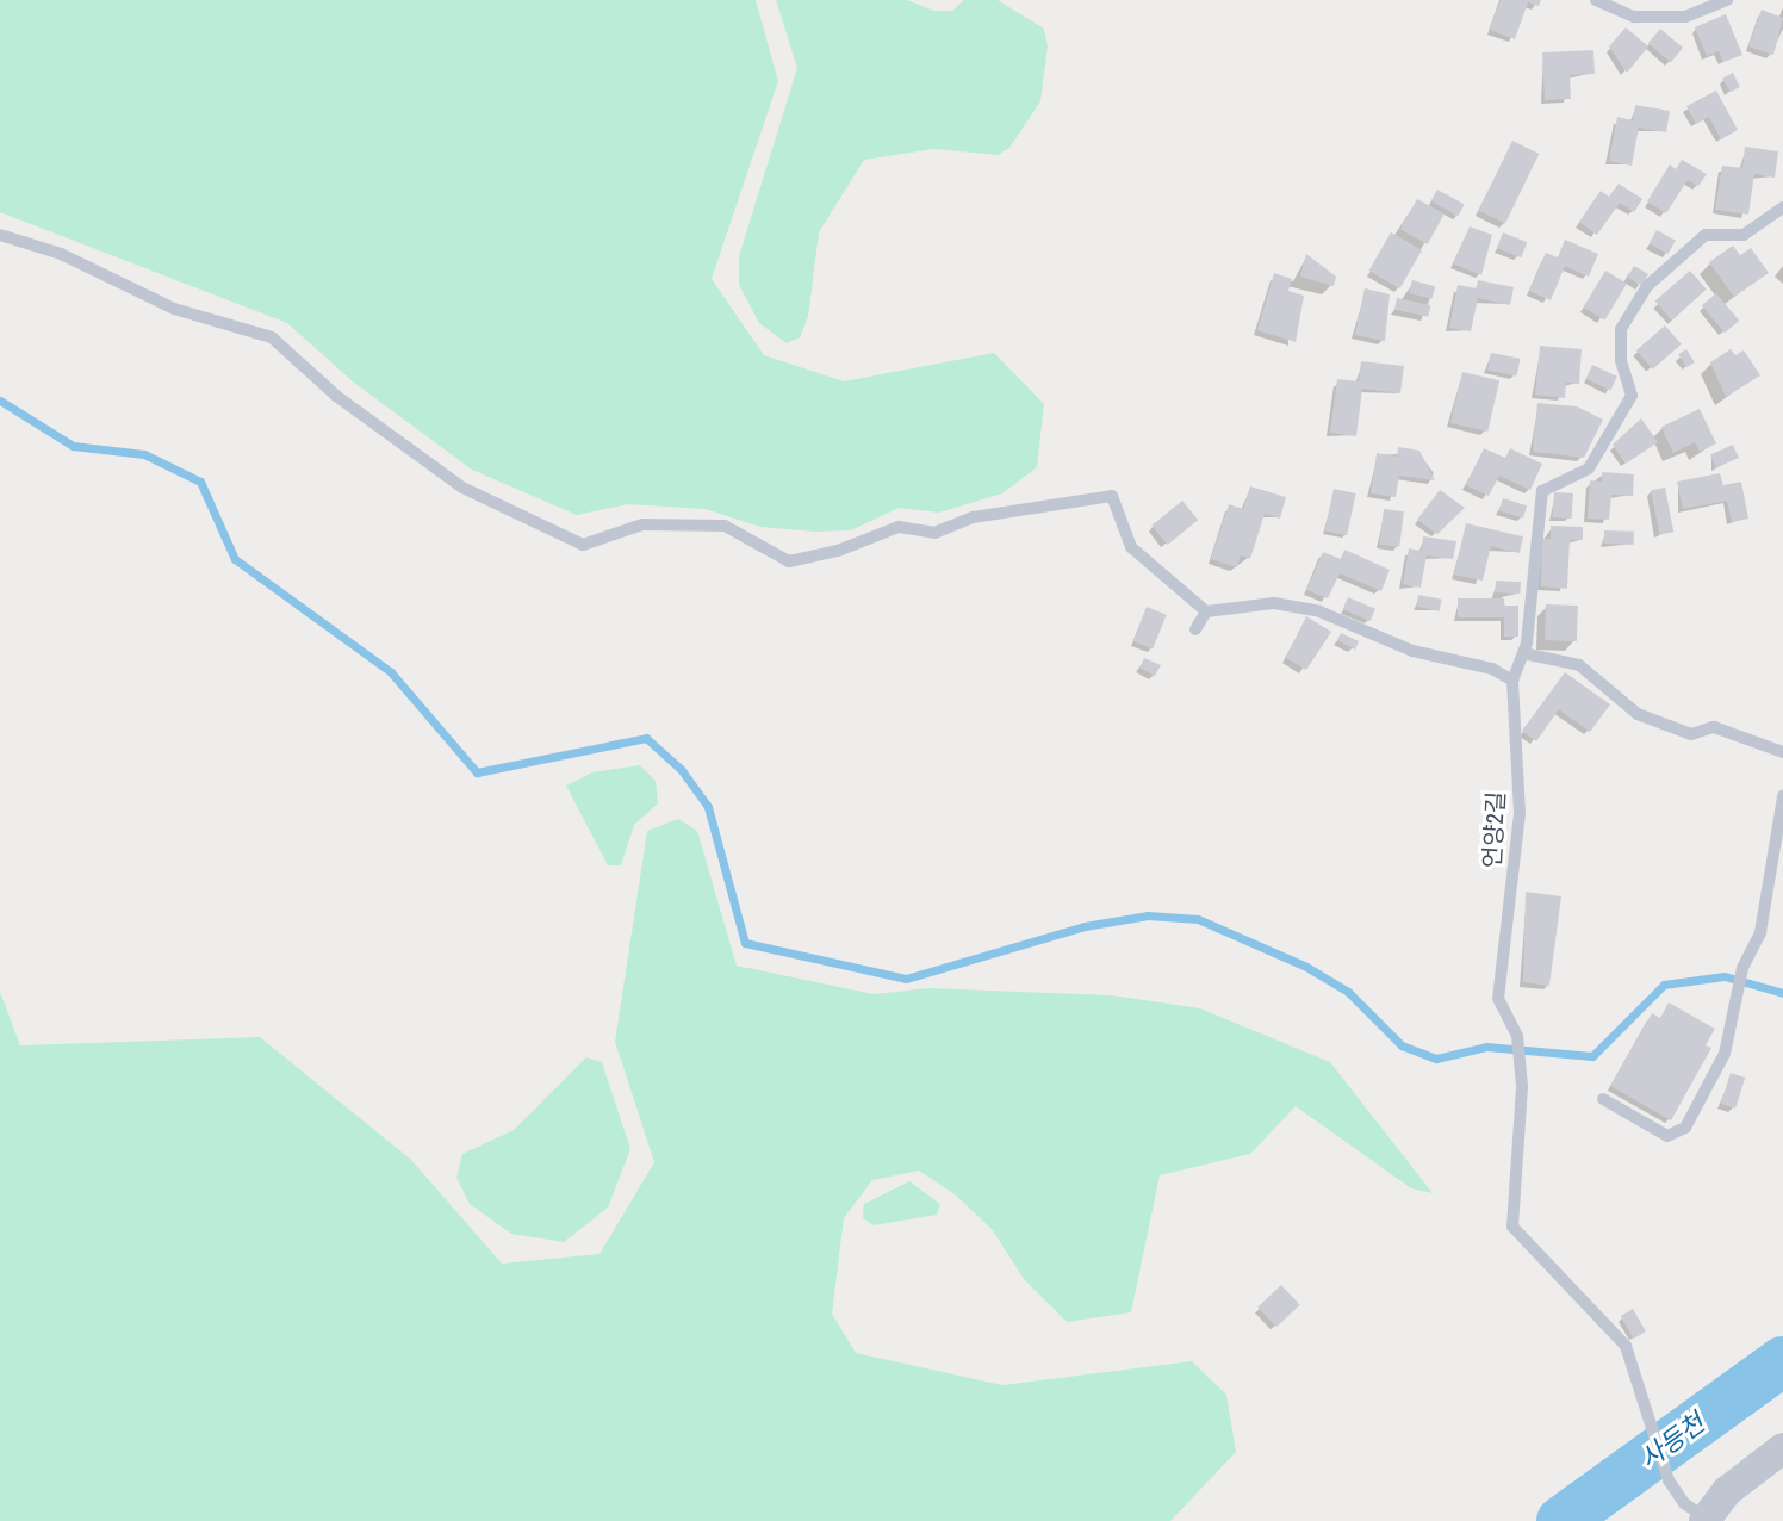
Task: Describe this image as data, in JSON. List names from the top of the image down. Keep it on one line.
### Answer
{"streets":{"lane":["언양2길"]},"water":["사등천"]}
